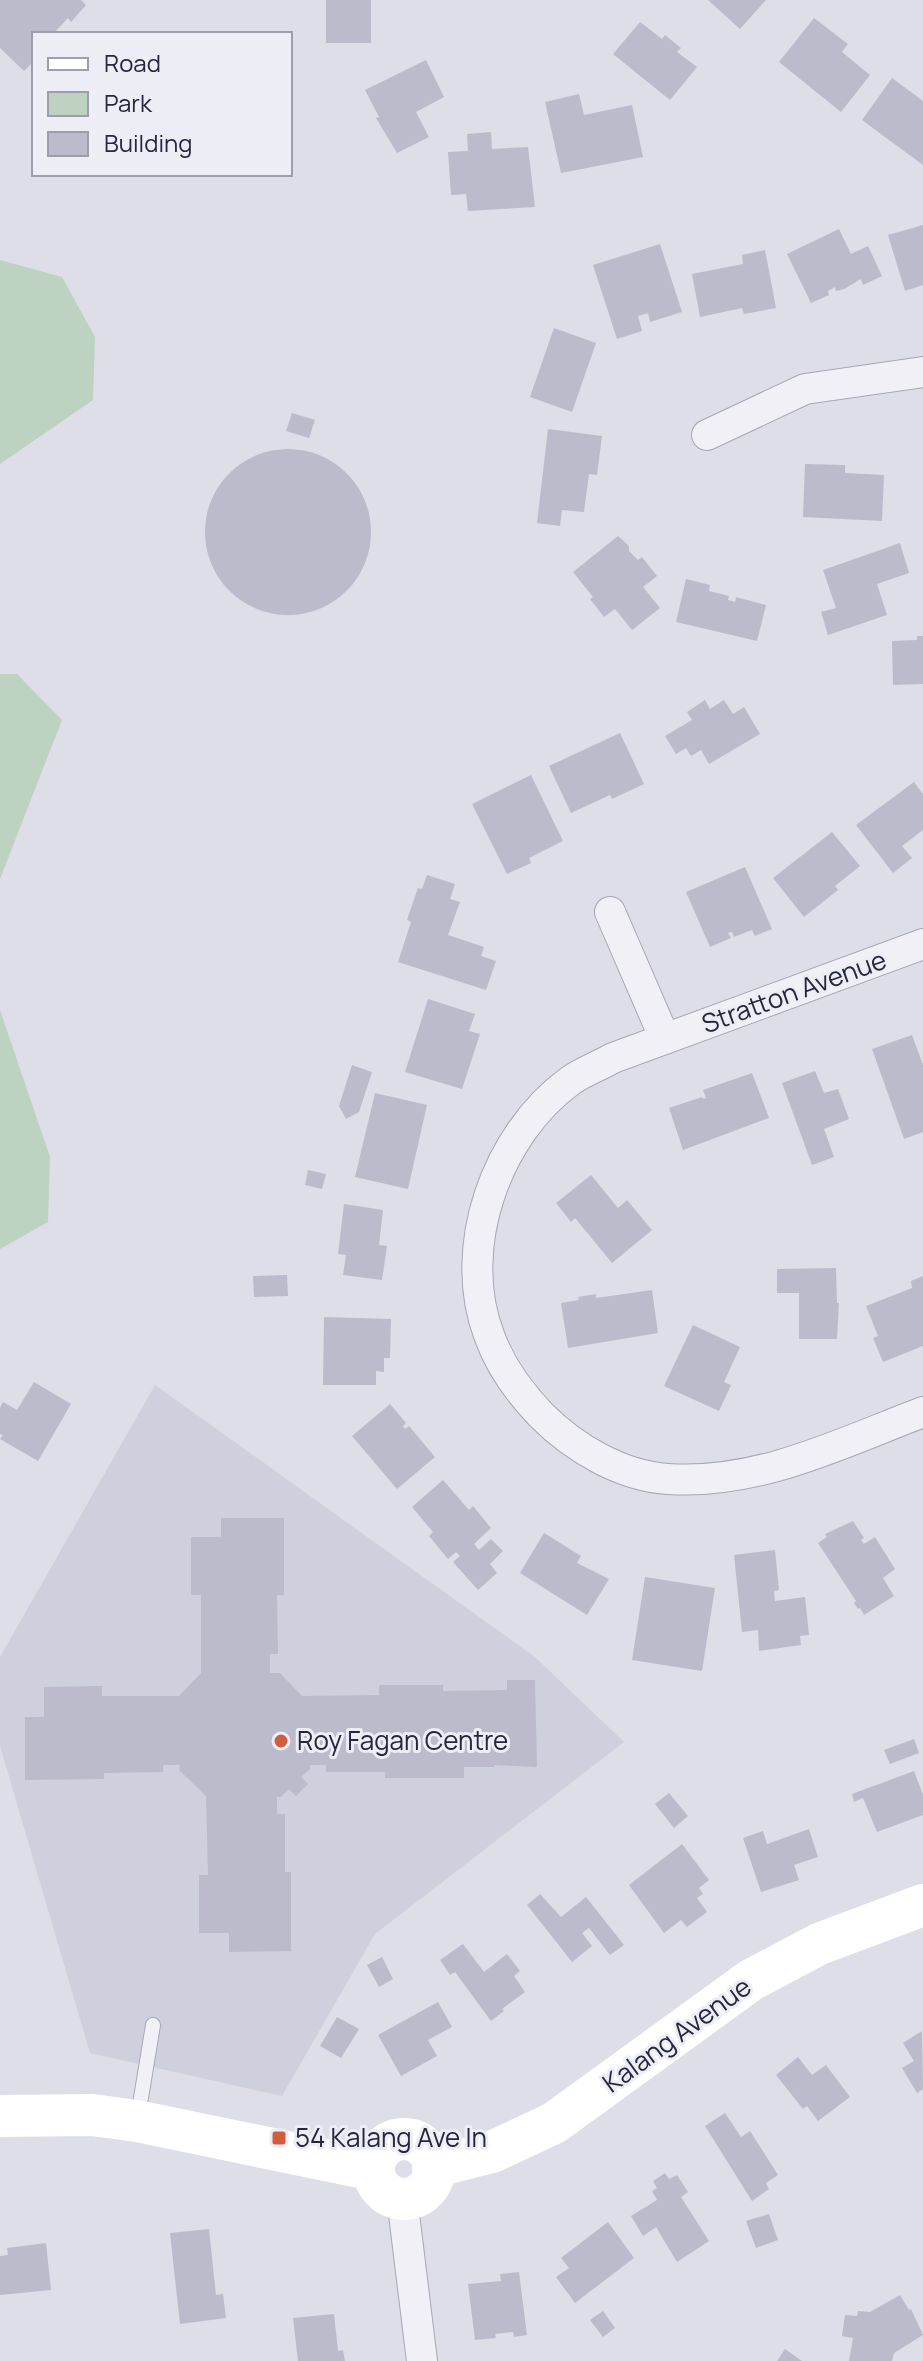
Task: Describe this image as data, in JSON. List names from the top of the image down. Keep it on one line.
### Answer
{"streets":{"street":["Stratton Avenue","Kalang Avenue"]},"places":{"other":["Roy Fagan Centre"],"transit":["54 Kalang Ave In"]},"legend":["Road","Park","Building"]}
